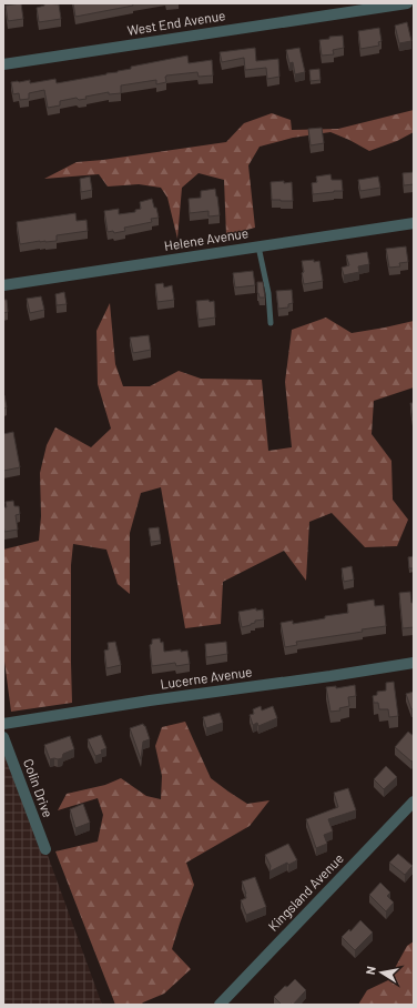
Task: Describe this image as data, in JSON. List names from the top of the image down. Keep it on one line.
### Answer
{"streets":{"street":["West End Avenue","Helene Avenue","Lucerne Avenue","Colin Drive","Kingsland Avenue"]},"north":"left"}
